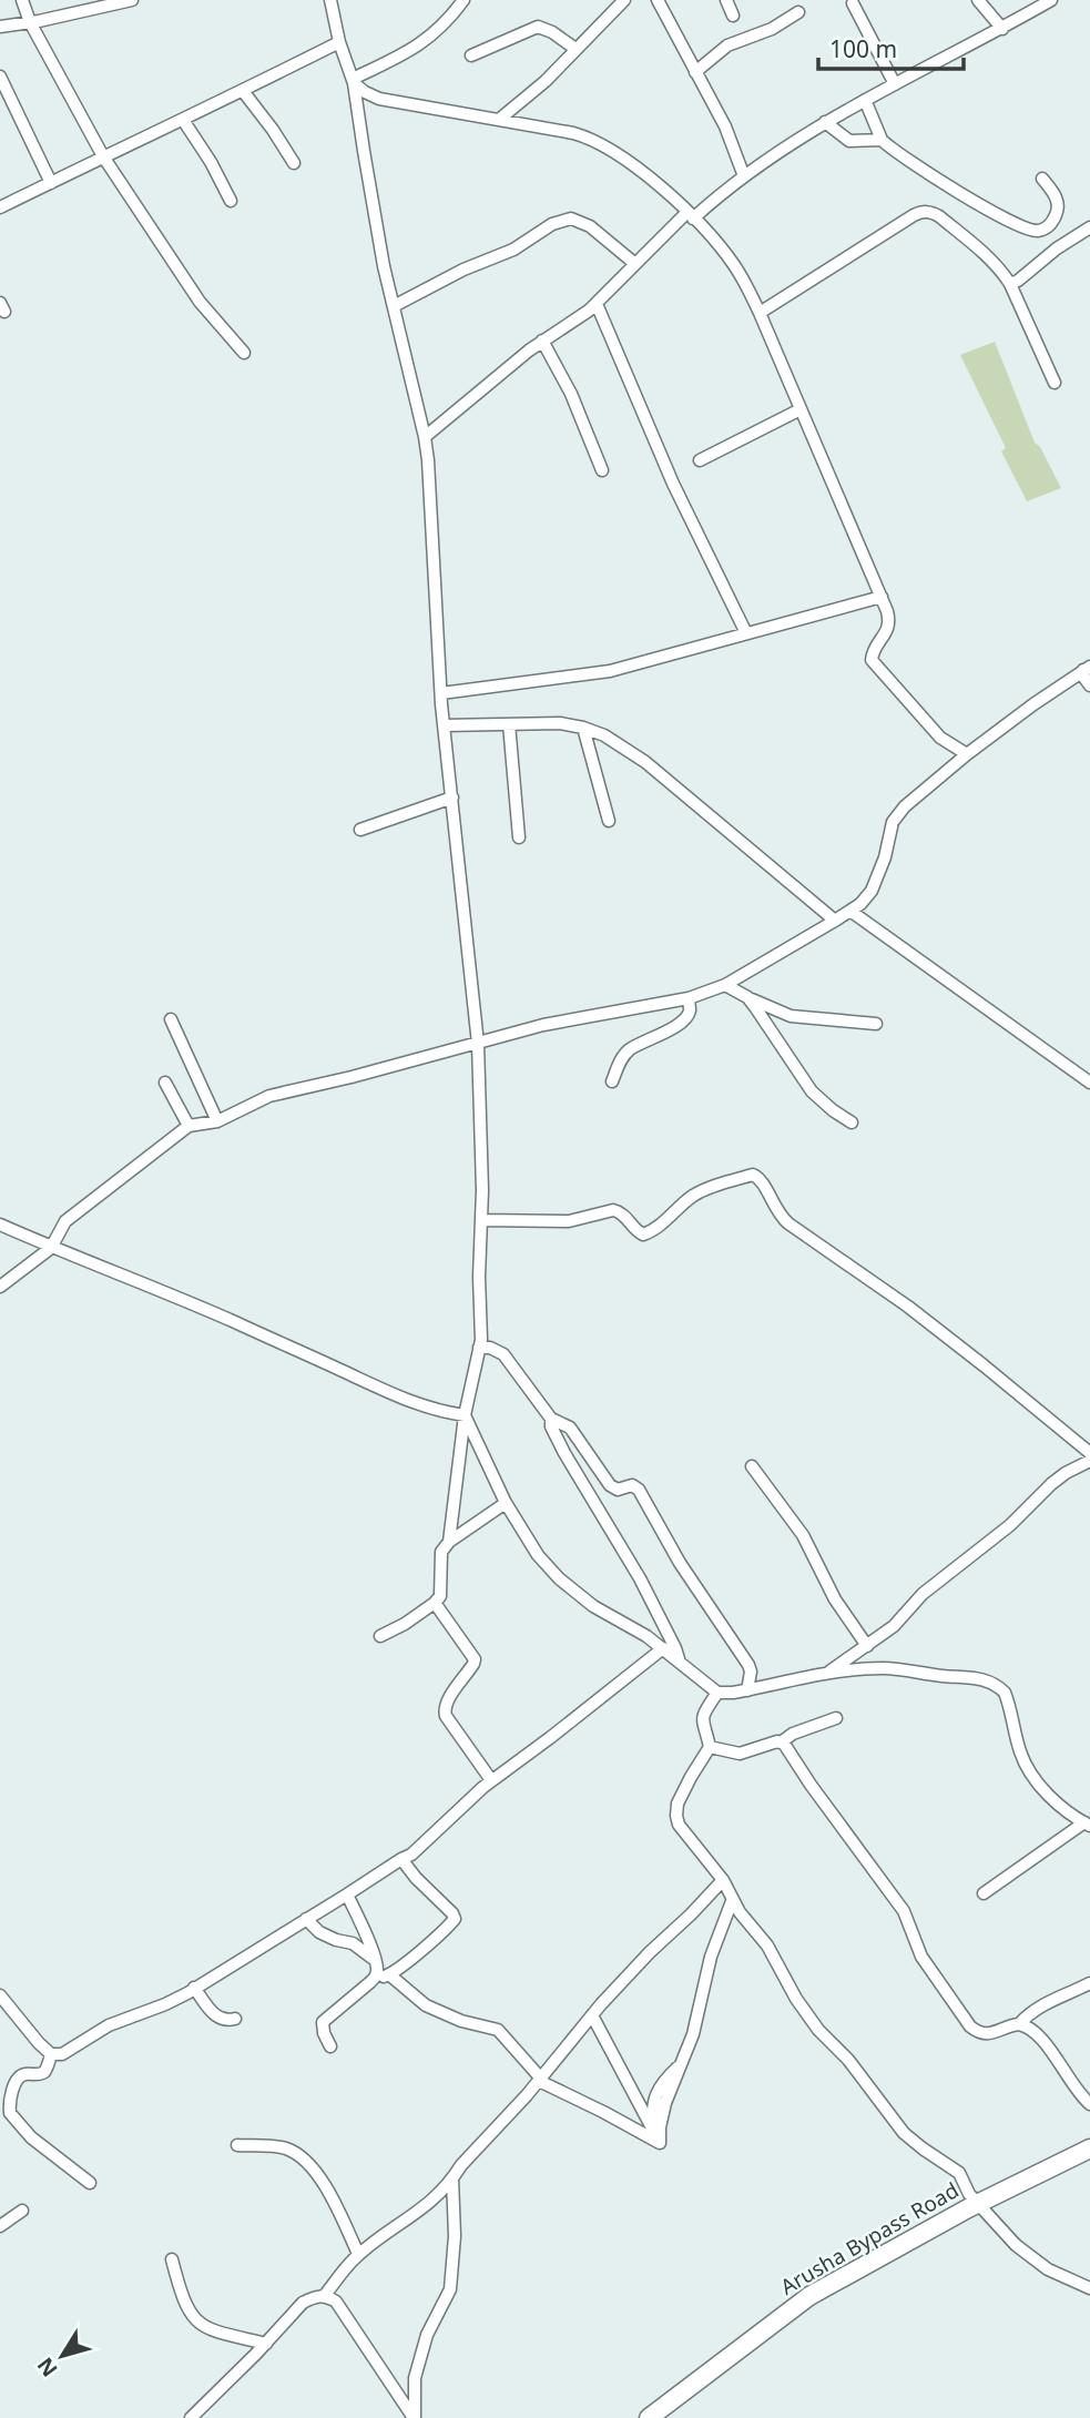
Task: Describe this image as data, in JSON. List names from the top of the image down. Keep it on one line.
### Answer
{"streets":{"main road":["Arusha Bypass Road"]},"scale_bar":"100 m","north":"bottom left"}
